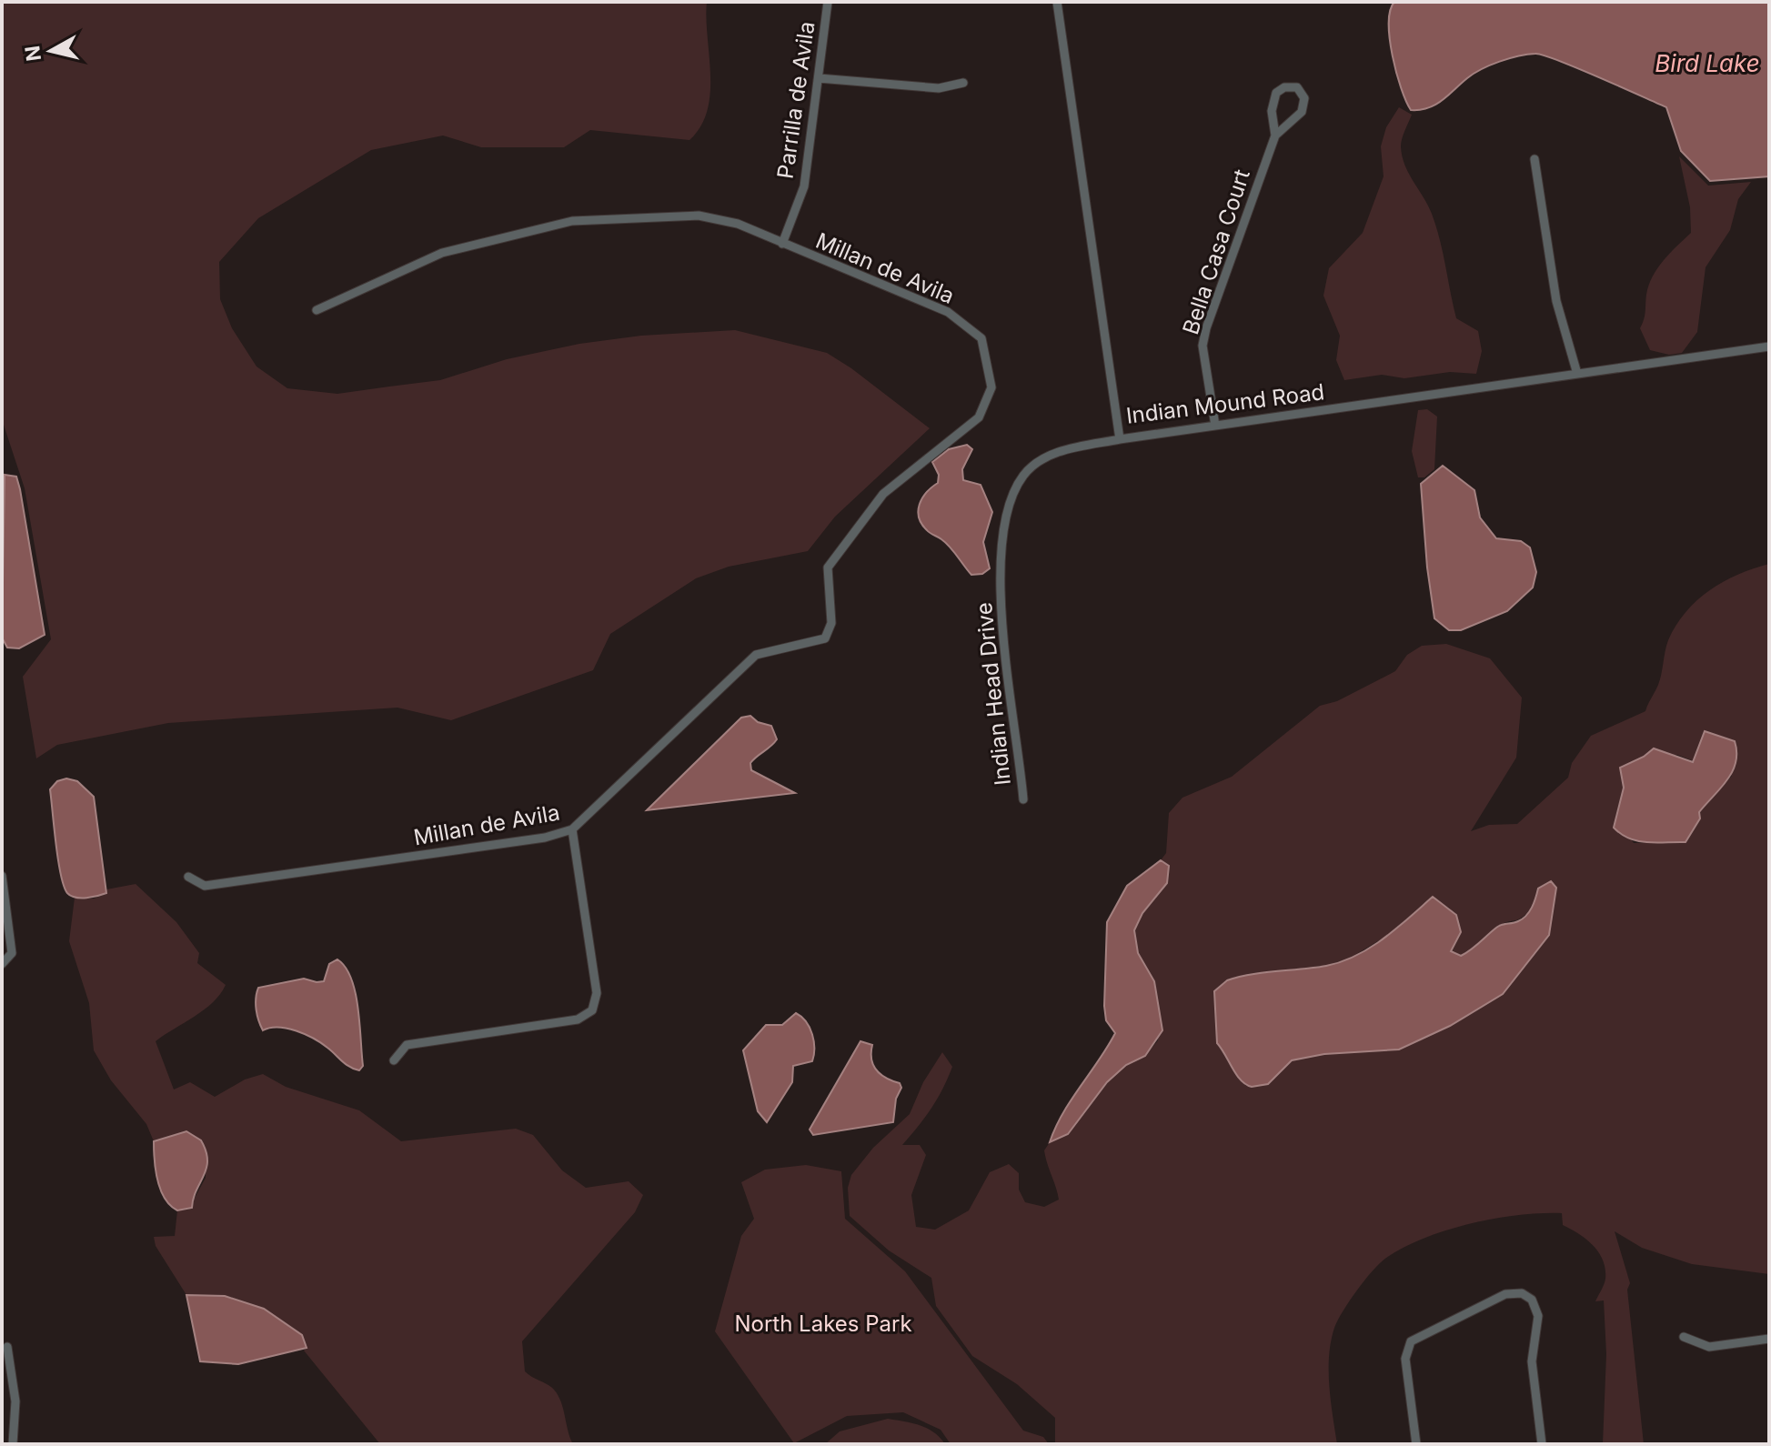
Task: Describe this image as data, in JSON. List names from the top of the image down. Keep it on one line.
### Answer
{"streets":{"street":["Parrilla de Avila","Bella Casa Court","Millan de Avila","Indian Mound Road","Indian Head Drive"]},"crossings":[["Parrilla de Avila","Millan de Avila"],["Bella Casa Court","Indian Mound Road"],["Indian Mound Road","Indian Head Drive"]],"water":["Bird Lake"],"parks":["North Lakes Park"],"north":"left"}
